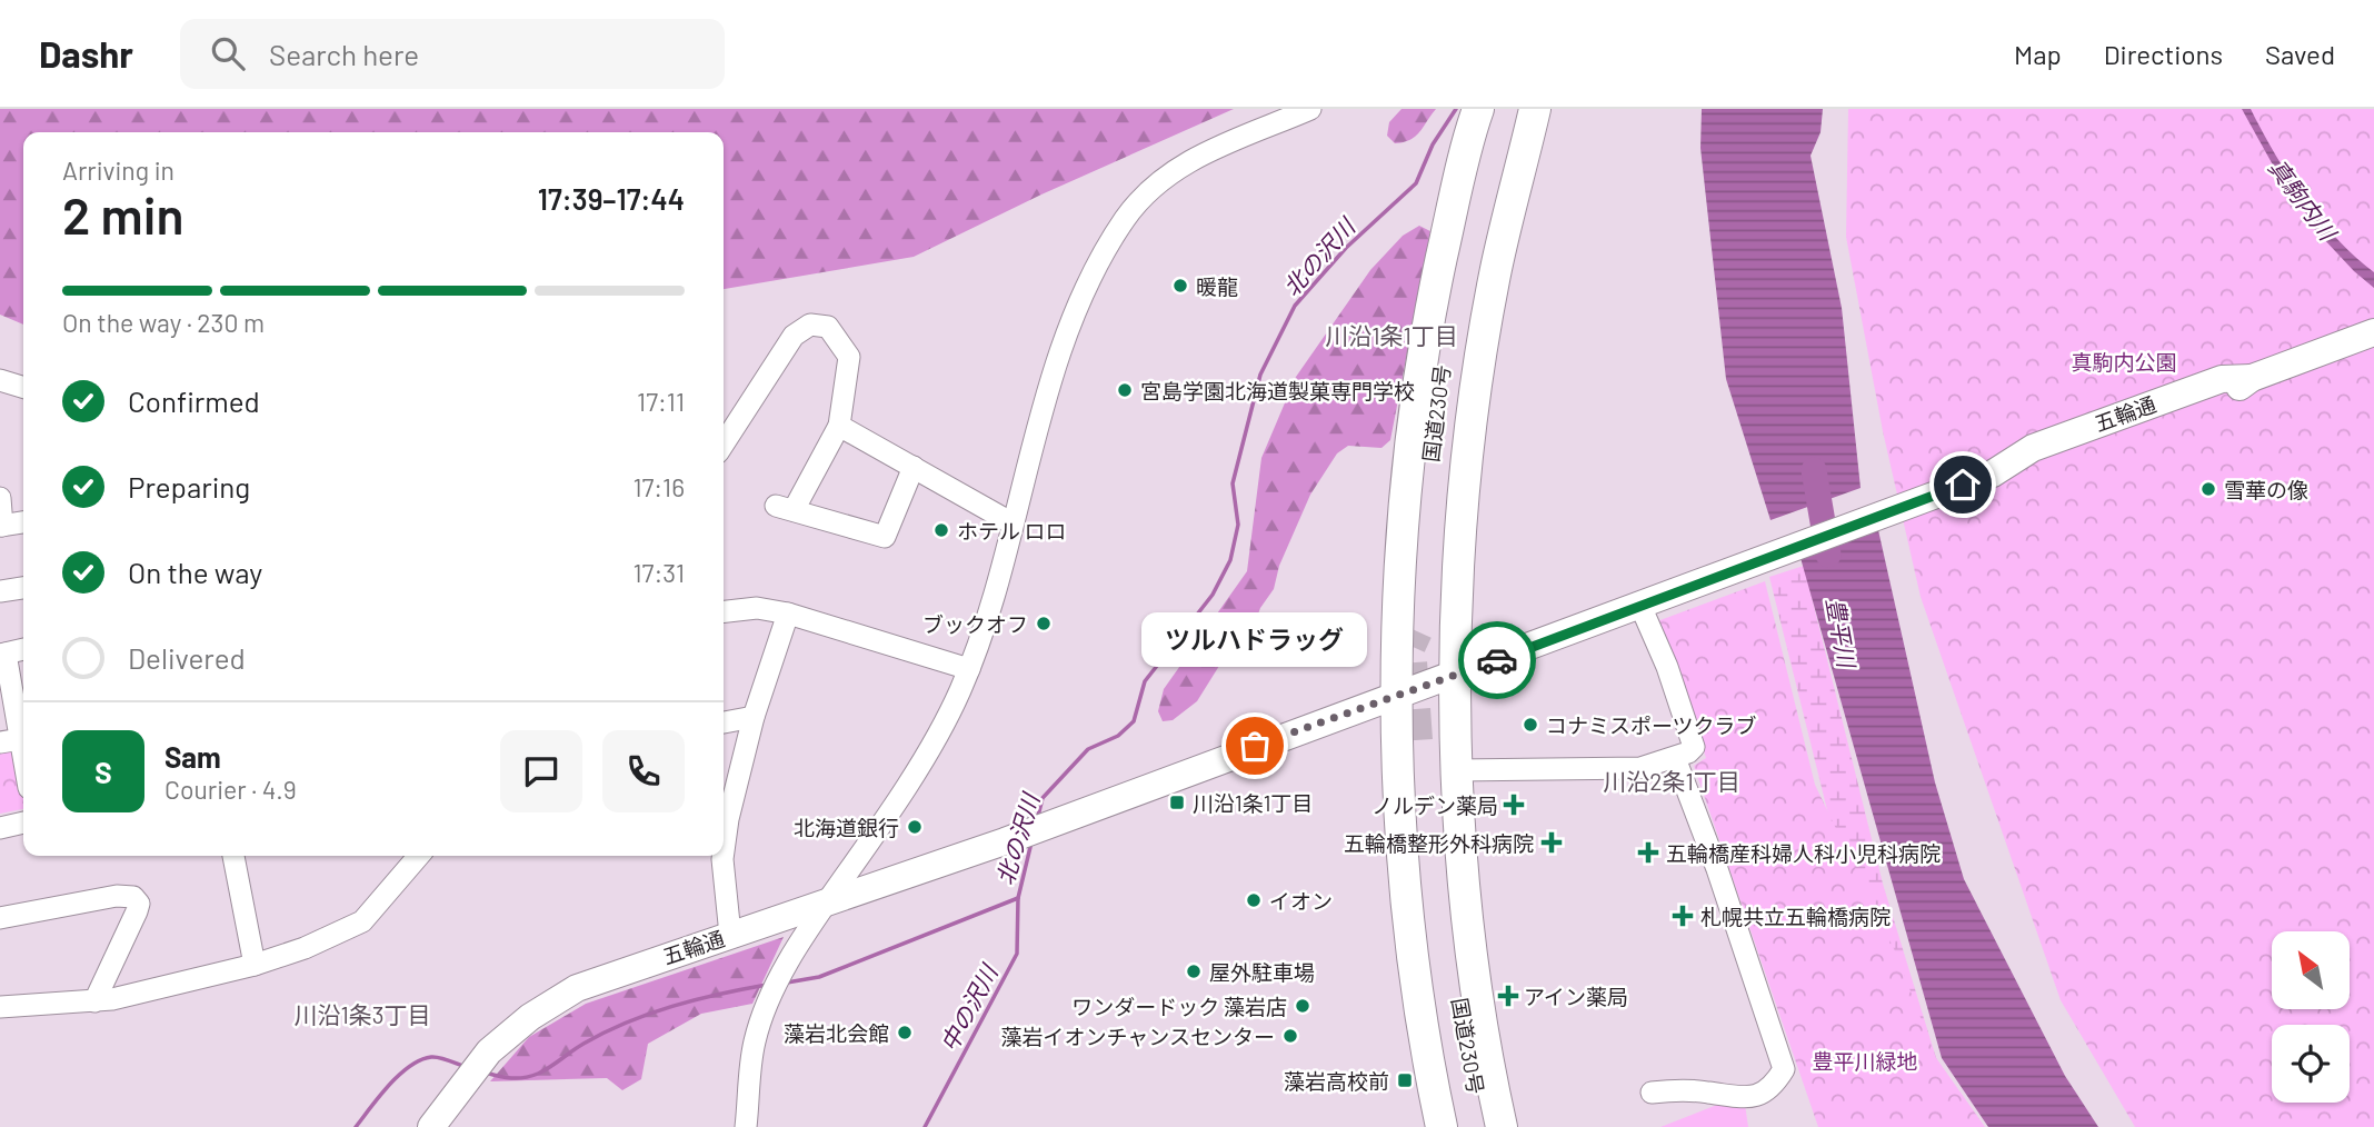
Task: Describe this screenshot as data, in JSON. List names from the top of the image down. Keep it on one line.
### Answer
{"streets":{"highway":["国道230号"],"main road":["五輪通"]},"districts":["川沿1条1丁目","川沿2条1丁目","川沿1条3丁目"],"water":["真駒内川","北の沢川","豊平川","中の沢川"],"parks":["真駒内公園","豊平川緑地"],"places":{"other":["暖龍","宮島学園北海道製菓専門学校","雪華の像","ホテル ロロ","ブックオフ","コナミスポーツクラブ","ツルハドラッグ","北海道銀行","イオン","屋外駐車場","ワンダードック 藻岩店","藻岩北会館","藻岩イオンチャンスセンター"],"transit":["川沿1条1丁目","藻岩高校前"],"health":["ノルデン薬局","五輪橋整形外科病院","五輪橋産科婦人科小児科病院","札幌共立五輪橋病院","アイン薬局"]},"north":"top left","page":{"header":"Dashr","search":"Search here","nav":["Map","Directions","Saved"],"heading":["2 min","Arriving in","17:39–17:44"],"panel":["Sam","Courier · 4.9"],"bar":"On the way · 230 m","list":[["Confirmed","17:11"],["Preparing","17:16"],["On the way","17:31"],"Delivered"],"bubble":"ツルハドラッグ","round":"S"}}
